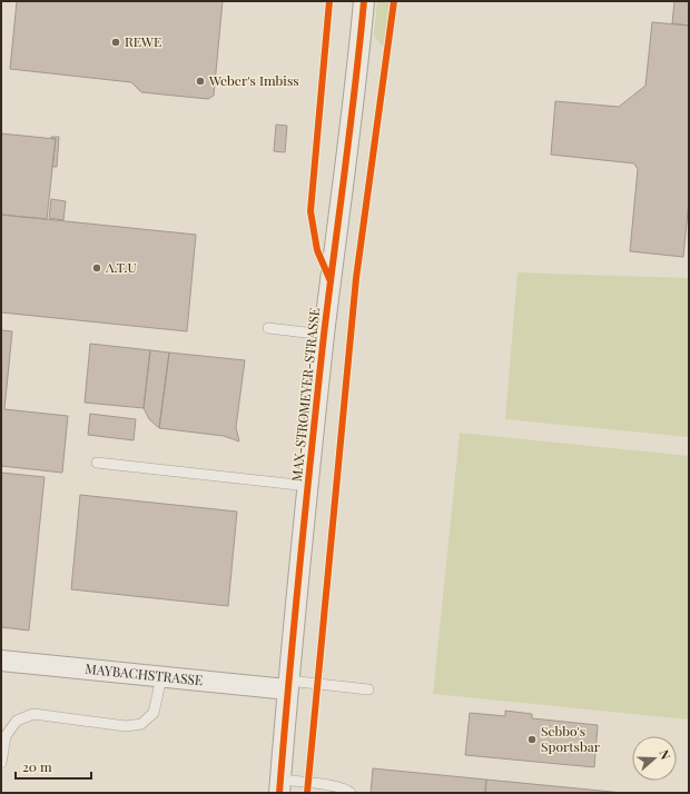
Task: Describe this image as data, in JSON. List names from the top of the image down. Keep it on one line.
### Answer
{"streets":{"street":["MAX-STROMEYER-STRASSE","MAYBACHSTRASSE"]},"crossings":[["MAX-STROMEYER-STRASSE","MAYBACHSTRASSE"]],"places":["REWE","Weber's Imbiss","A.T.U","Sebbo's Sportsbar"],"scale_bar":"20 m","north":"right"}
